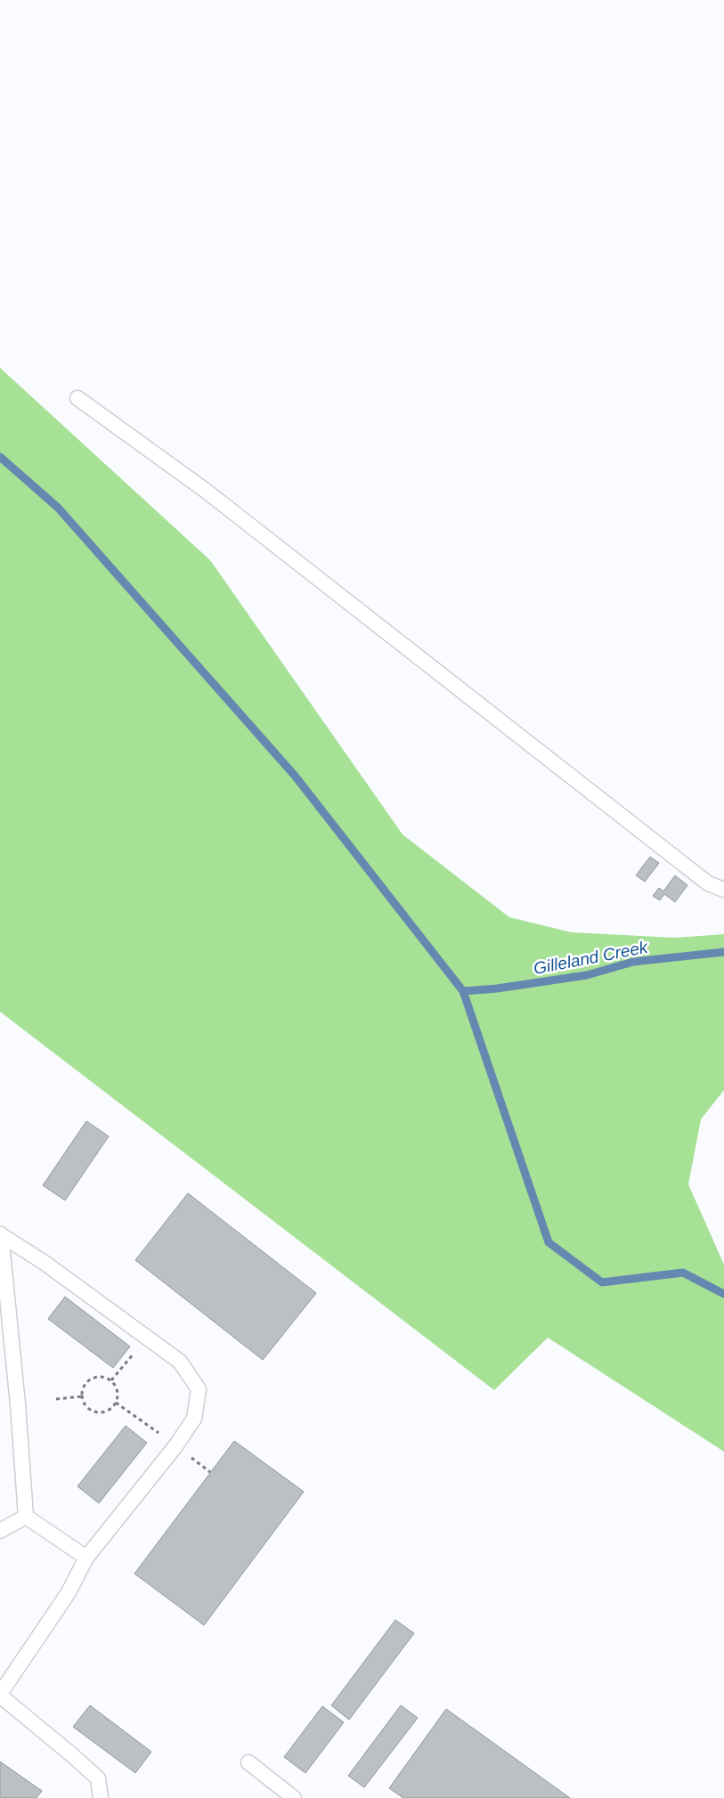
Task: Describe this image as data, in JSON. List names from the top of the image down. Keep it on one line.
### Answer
{"water":["Gilleland Creek"]}
